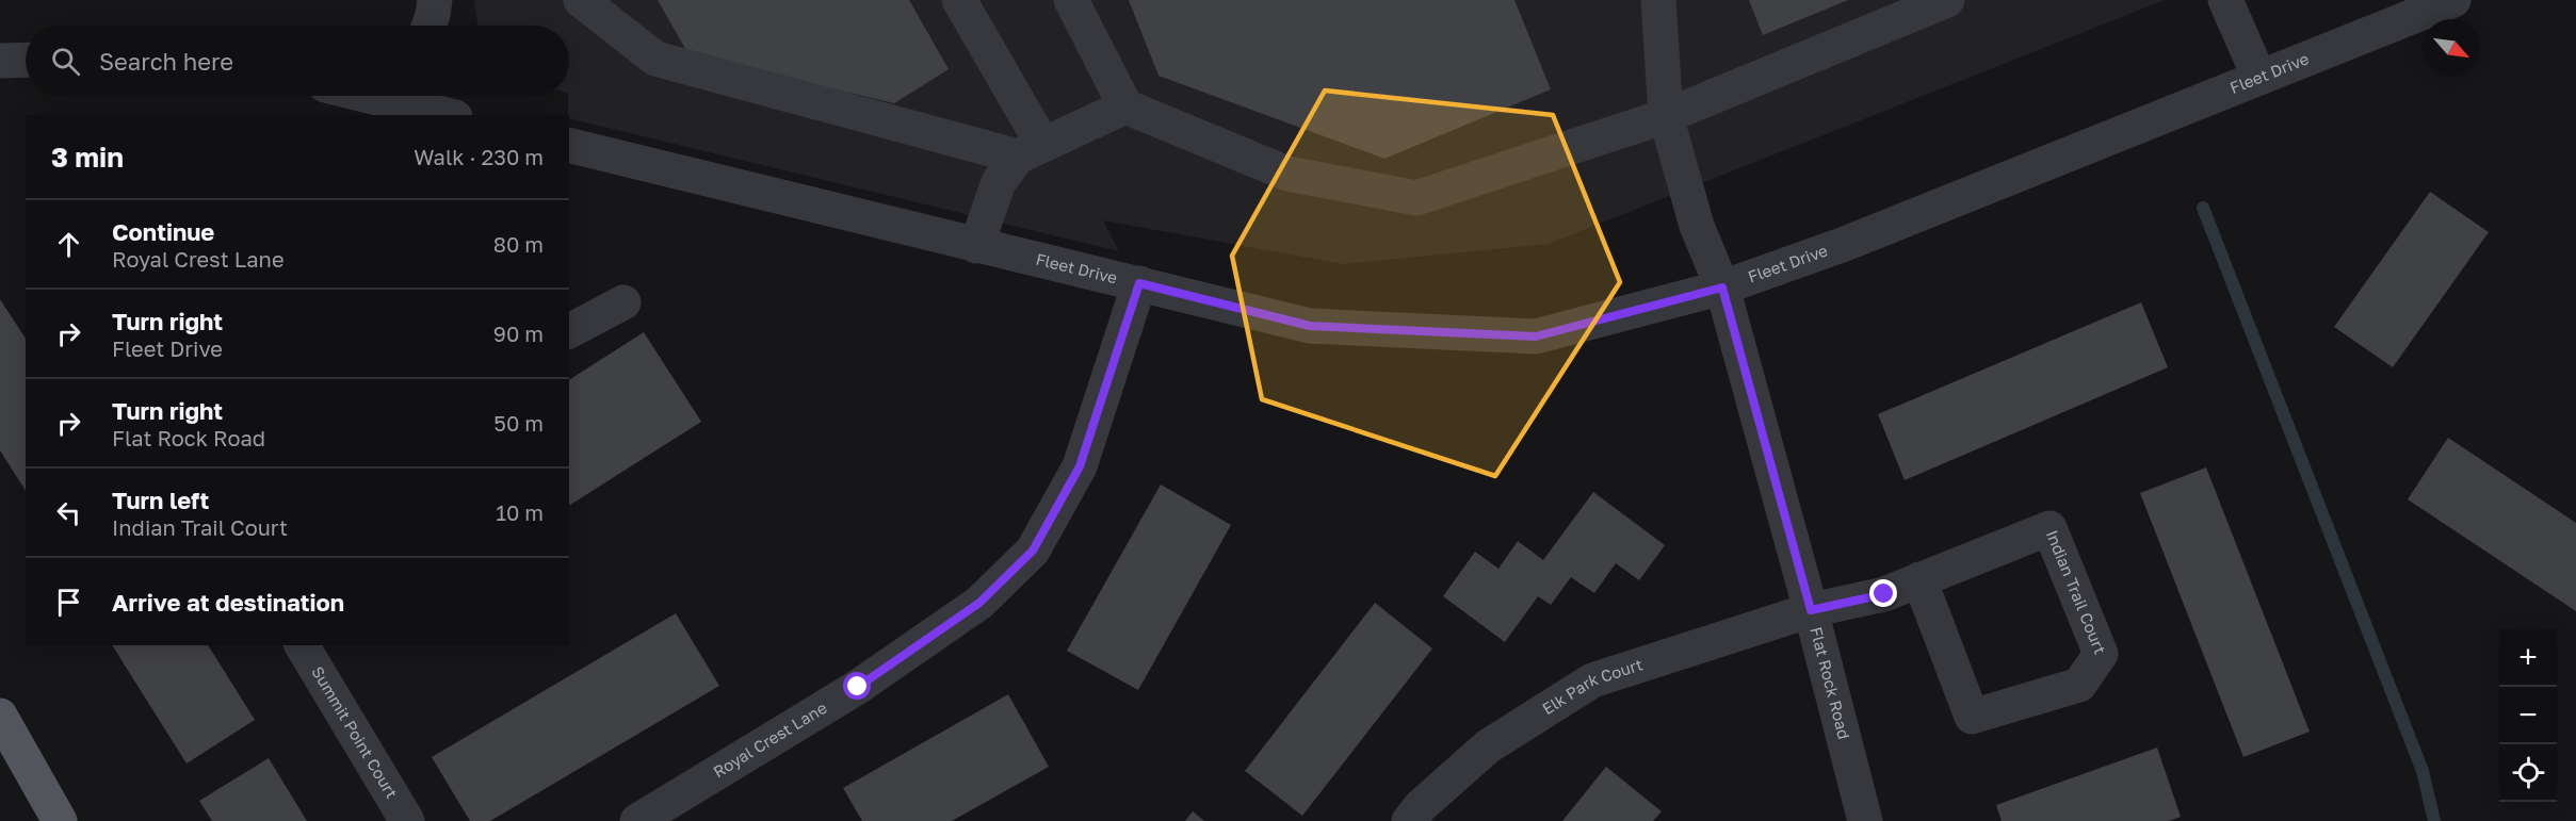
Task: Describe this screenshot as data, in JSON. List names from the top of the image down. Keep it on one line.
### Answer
{"streets":{"street":["Fleet Drive","Indian Trail Court","Flat Rock Road","Elk Park Court","Summit Point Court","Royal Crest Lane"]},"crossings":[["Fleet Drive","Flat Rock Road"],["Fleet Drive","Royal Crest Lane"],["Indian Trail Court","Flat Rock Road"],["Indian Trail Court","Elk Park Court"],["Flat Rock Road","Elk Park Court"]],"north":"bottom right","page":{"search":"Search here","heading":["3 min","Walk · 230 m"],"list":[["Continue","Royal Crest Lane","80 m"],["Turn right","Fleet Drive","90 m"],["Turn right","Flat Rock Road","50 m"],["Turn left","Indian Trail Court","10 m"],"Arrive at destination"],"map_buttons":["+","−"]}}
